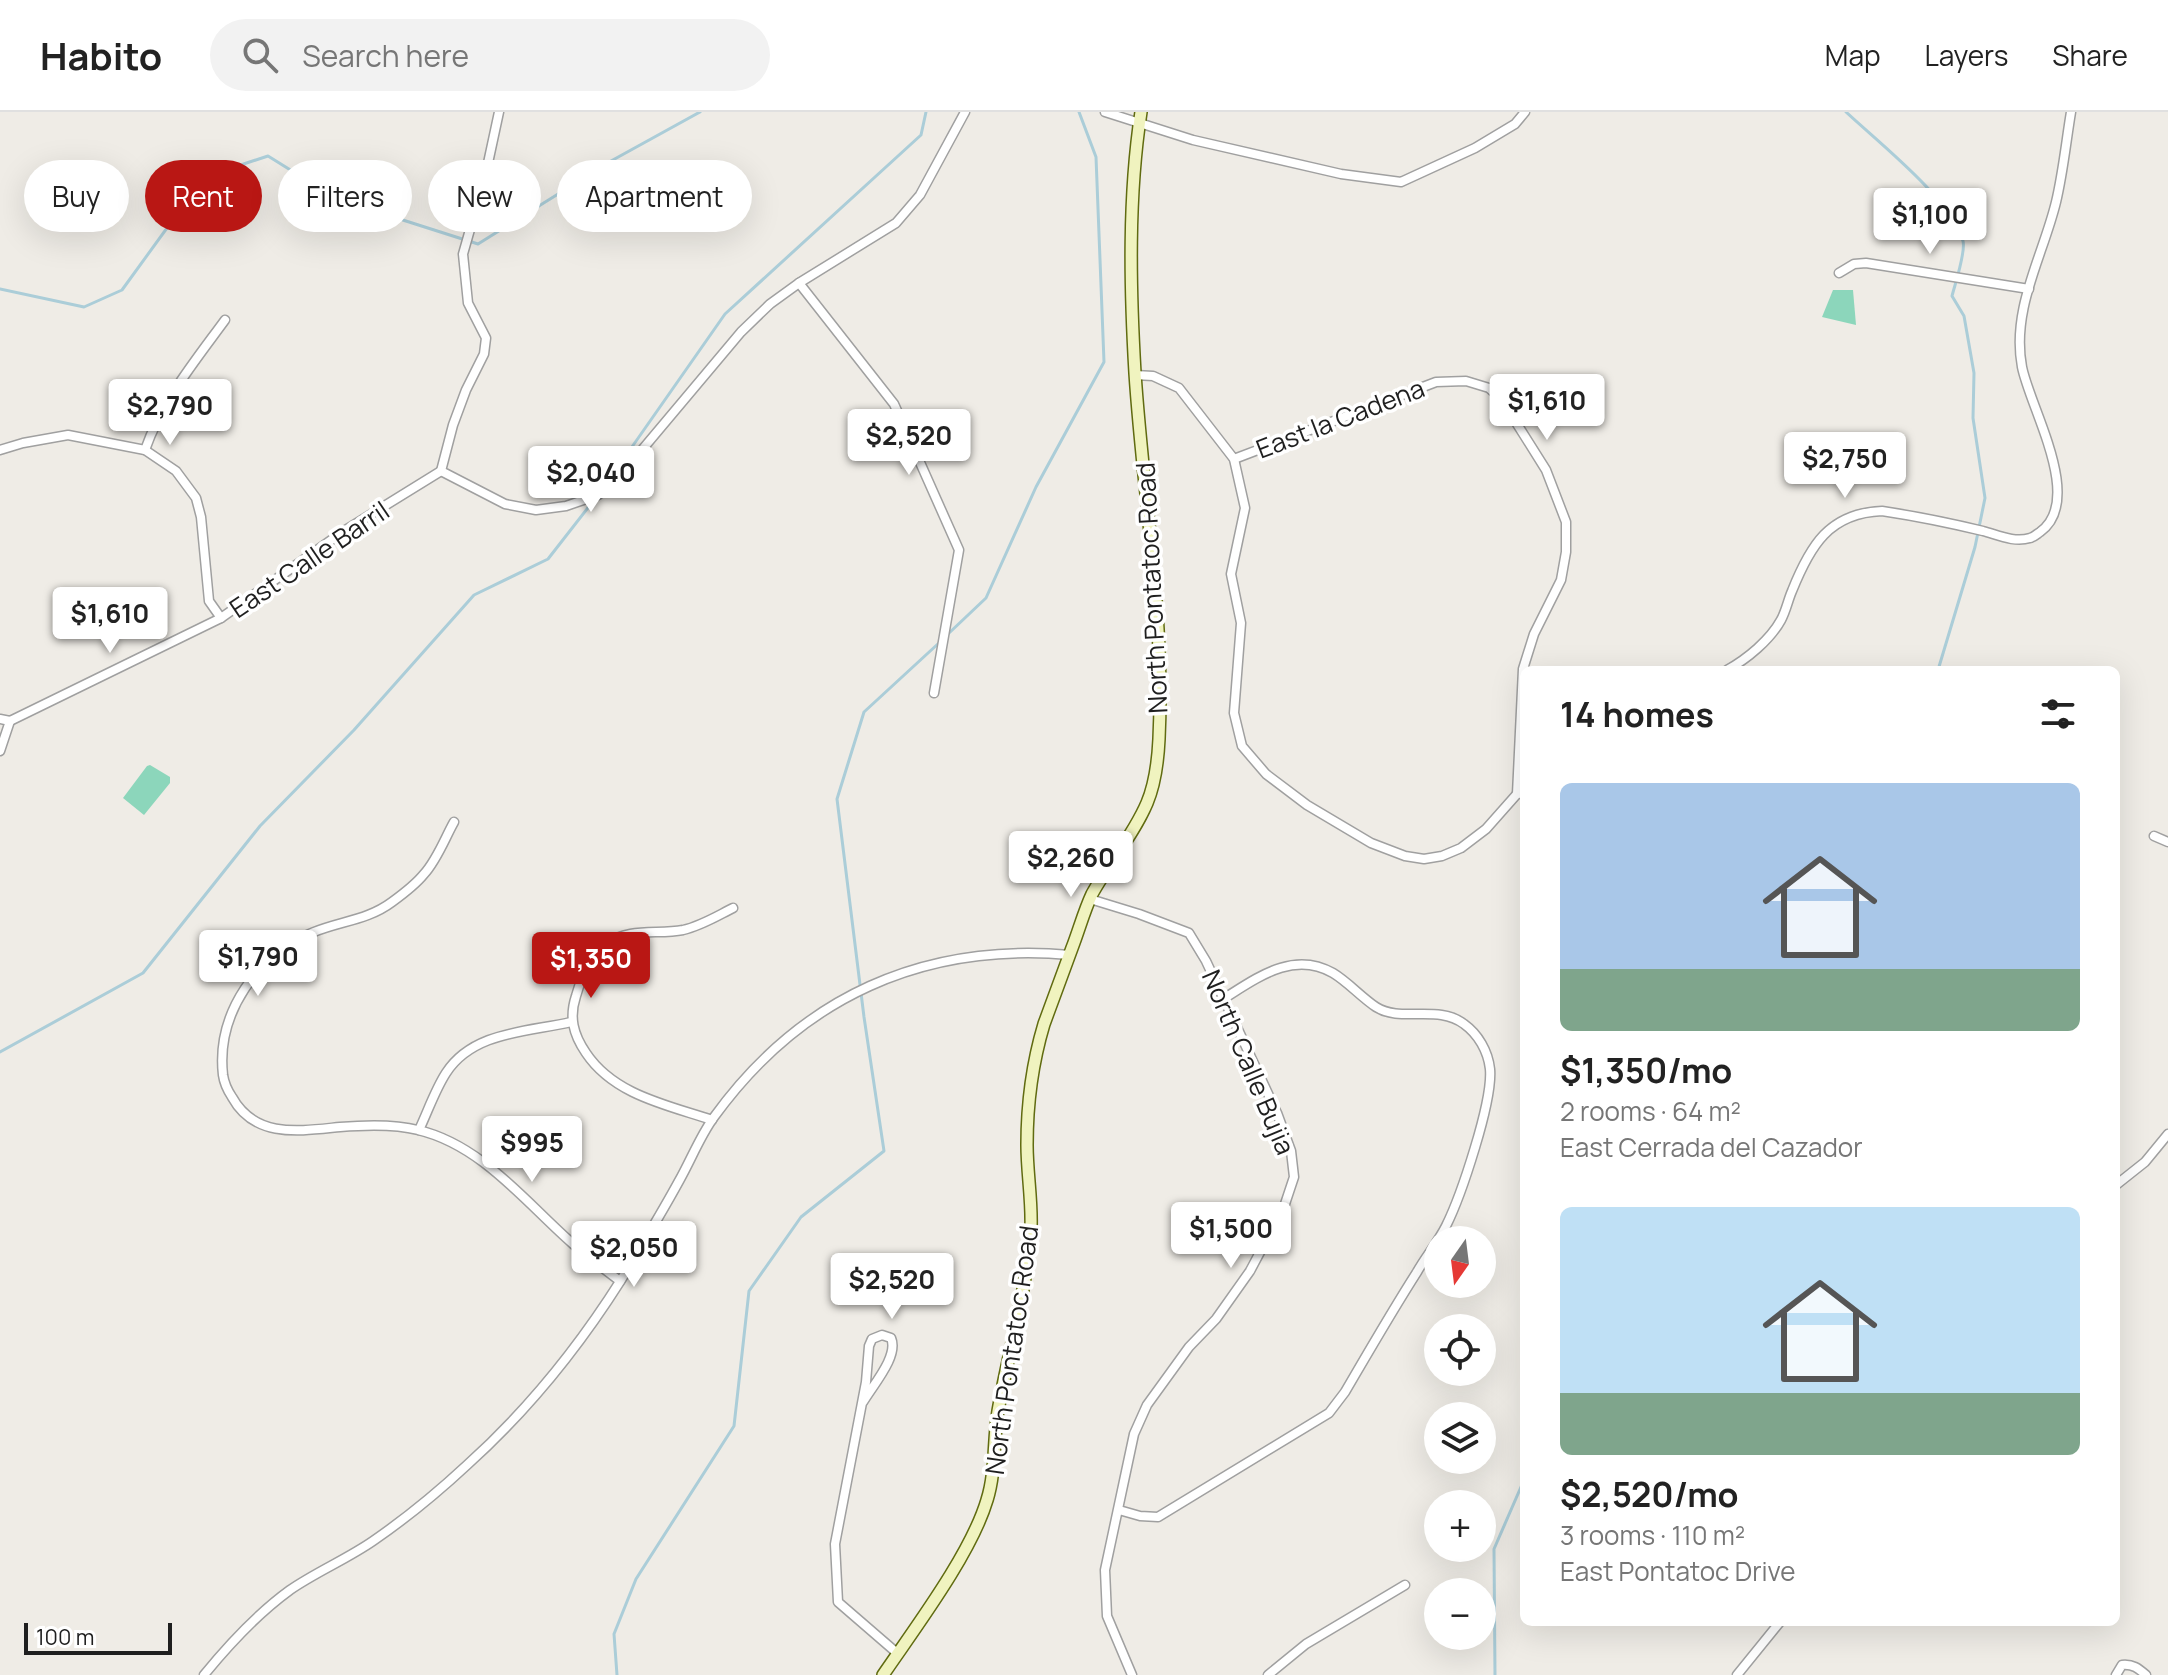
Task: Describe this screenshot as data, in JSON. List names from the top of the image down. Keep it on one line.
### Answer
{"streets":{"street":["East la Cadena","East Calle Barril","North Pontatoc Road","North Calle Bujia"]},"crossings":[["North Pontatoc Road","North Calle Bujia"]],"scale_bar":"100 m","north":"bottom","page":{"header":"Habito","search":"Search here","nav":["Map","Layers","Share"],"chip":["Buy","Rent","Filters","New","Apartment"],"price":["$1,100","$1,610","$2,790","$2,520","$2,750","$2,040","$1,610","$2,260","$1,790","$1,350","$995","$1,500","$2,050","$2,520"],"heading":"14 homes","list":[{"name":"$1,350/mo","note":"2 rooms · 64 m² · East Cerrada del Cazador"},{"name":"$2,520/mo","note":"3 rooms · 110 m² · East Pontatoc Drive"}],"map_buttons":["+","−"],"scale":"100 m"}}
